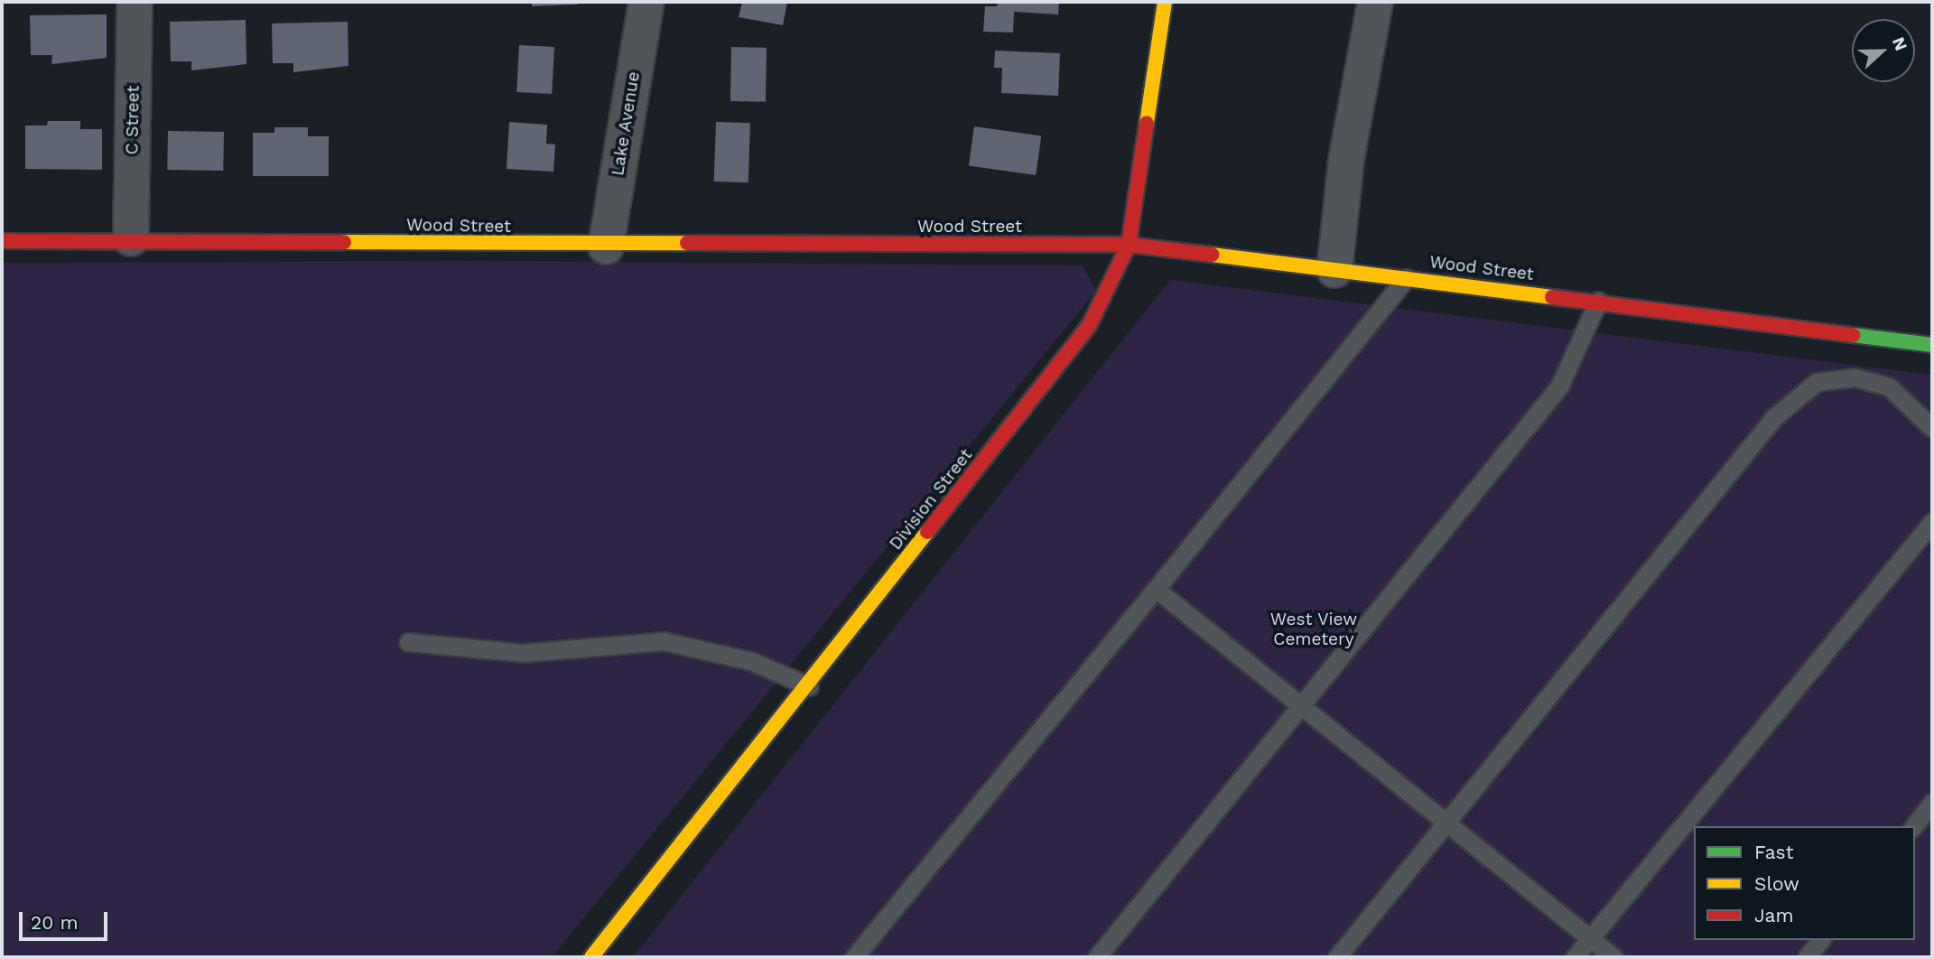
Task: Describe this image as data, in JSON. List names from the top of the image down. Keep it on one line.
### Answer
{"streets":{"street":["C Street","Lake Avenue","Wood Street","Division Street"]},"crossings":[["C Street","Wood Street"],["Lake Avenue","Wood Street"],["Wood Street","Division Street"]],"parks":["West View Cemetery"],"legend":["Fast","Slow","Jam"],"scale_bar":"20 m","north":"right"}
